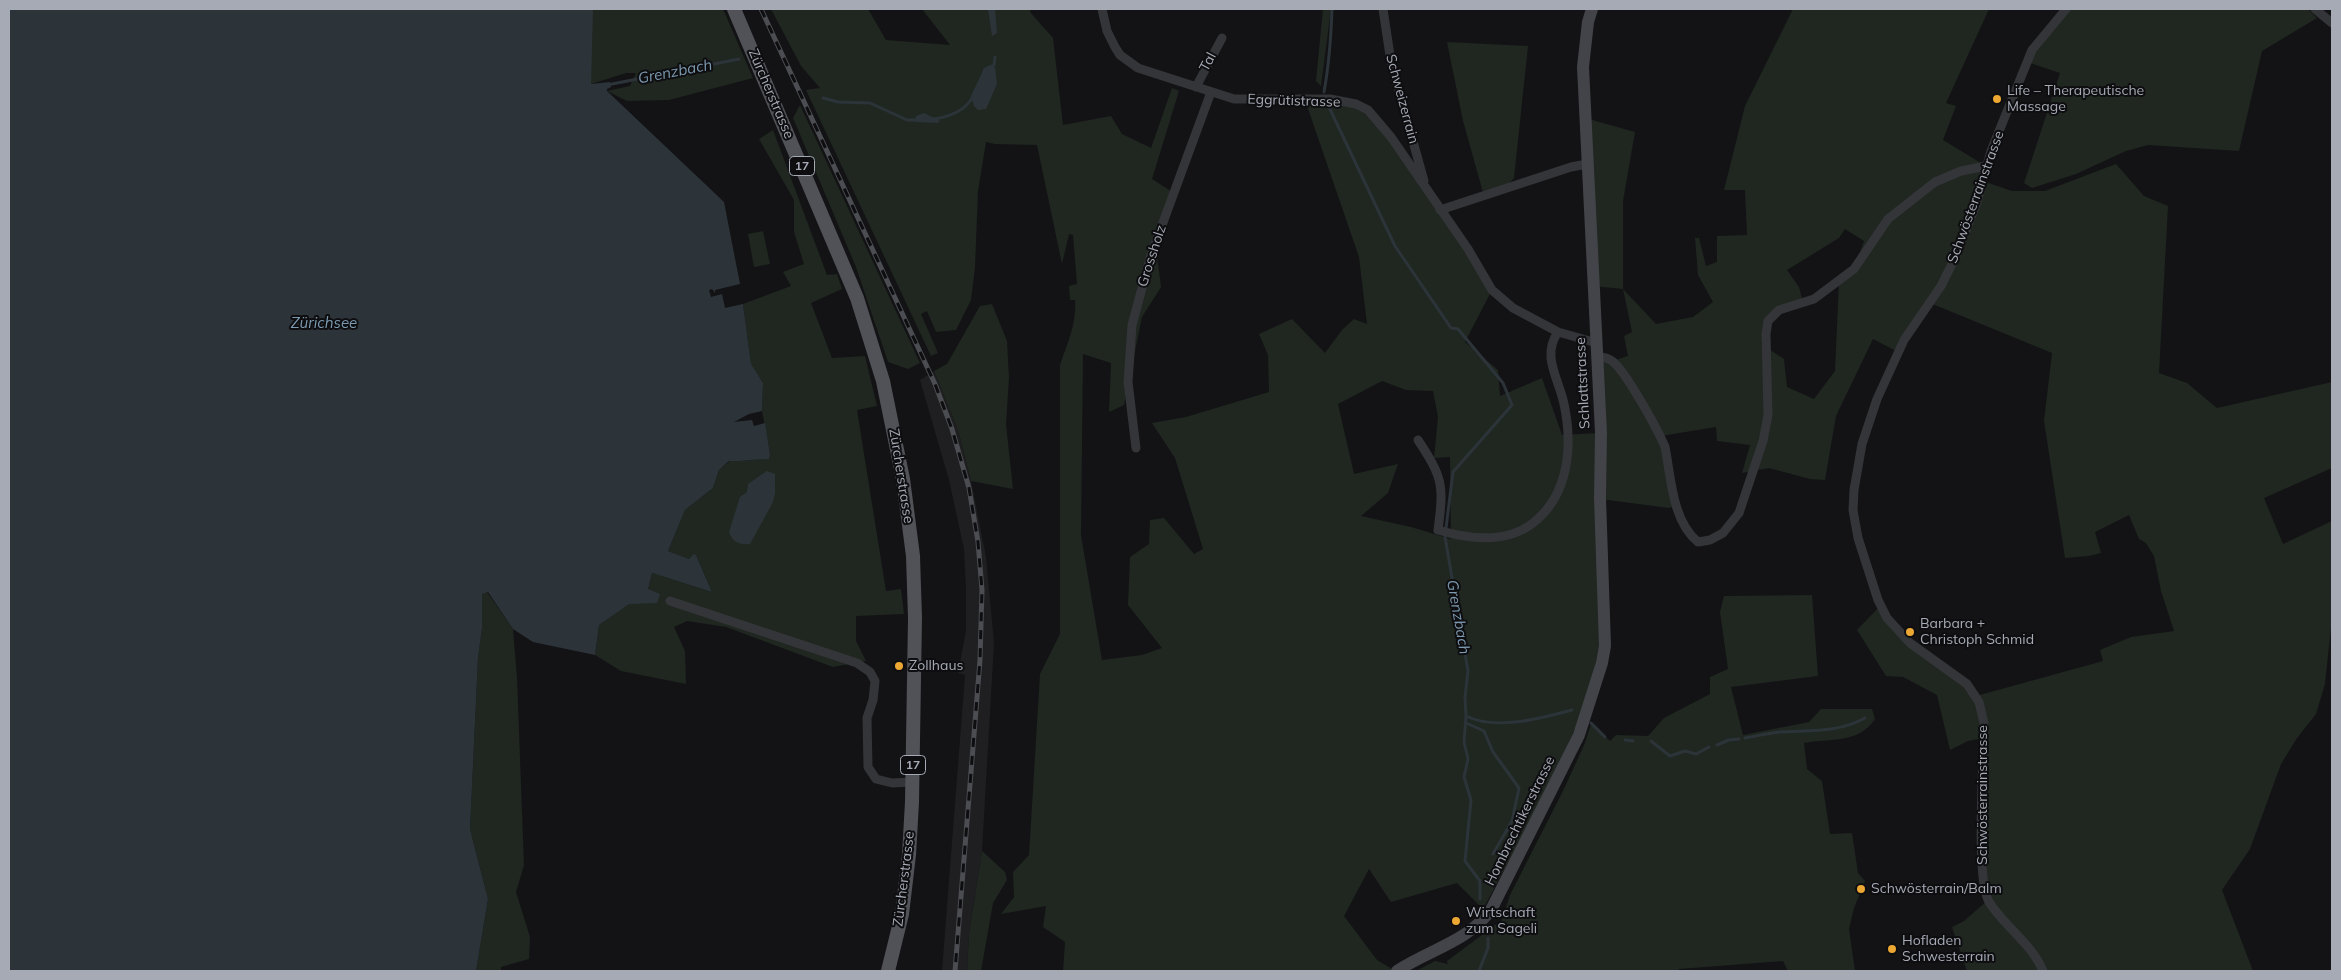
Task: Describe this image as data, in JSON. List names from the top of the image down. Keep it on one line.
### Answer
{"streets":{"main road":["Zürcherstrasse","17"],"street":["Tal","Schweizerrain","Eggrütistrasse","Schwösterrainstrasse","Grossholz","Schlattstrasse","Hombrechtikerstrasse"]},"crossings":[["Tal","Eggrütistrasse"],["Schweizerrain","Eggrütistrasse"],["Eggrütistrasse","Grossholz"],["Eggrütistrasse","Schlattstrasse"],["Schlattstrasse","Hombrechtikerstrasse"]],"water":["Grenzbach","Zürichsee"],"places":["Life – Therapeutische Massage","Barbara + Christoph Schmid","Zollhaus","Schwösterrain/Balm","Wirtschaft zum Sageli","Hofladen Schwesterrain"]}
